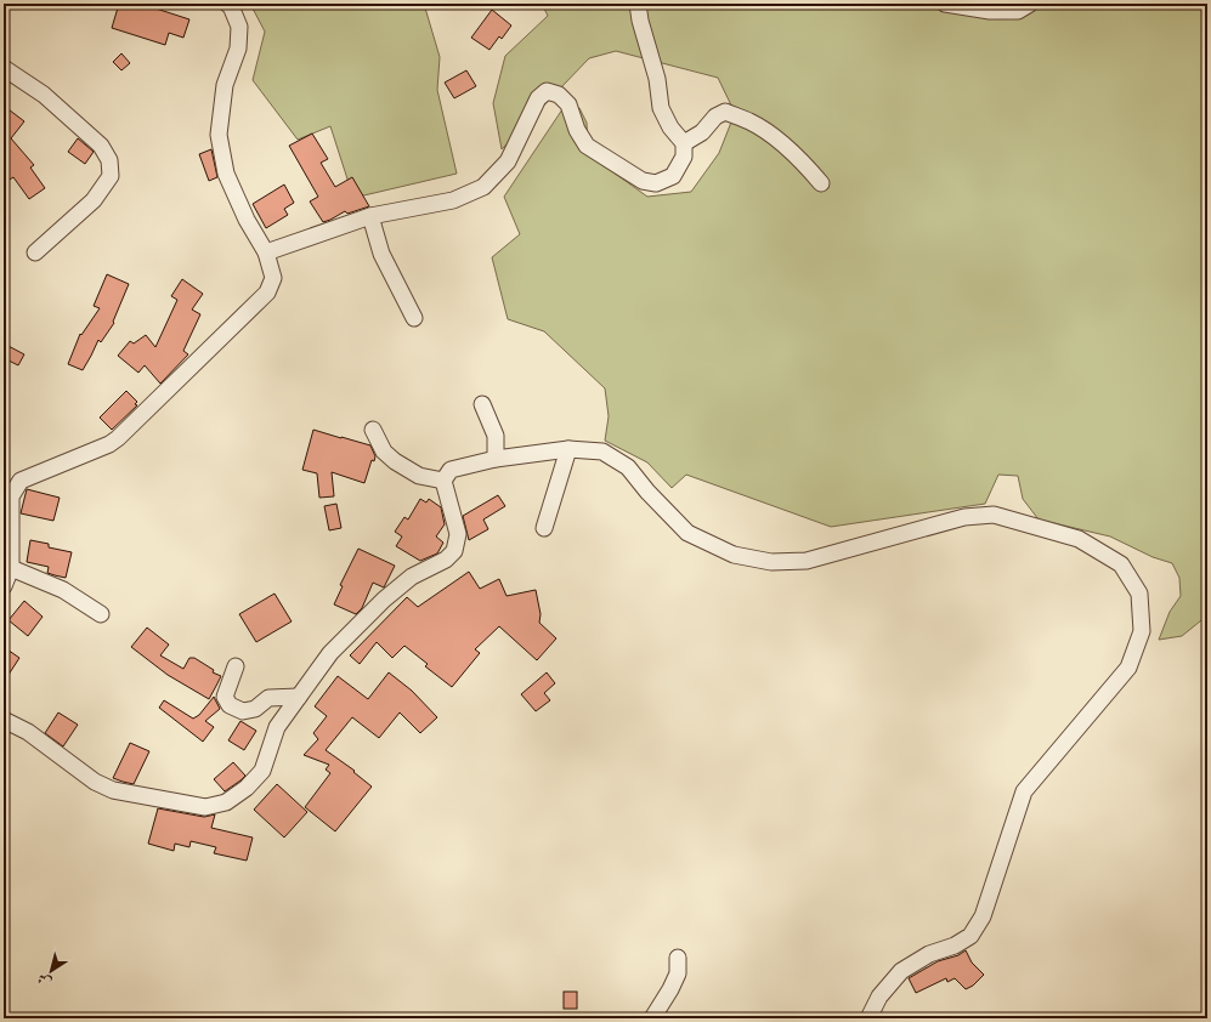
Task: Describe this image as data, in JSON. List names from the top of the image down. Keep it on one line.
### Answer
{"north":"bottom left"}
